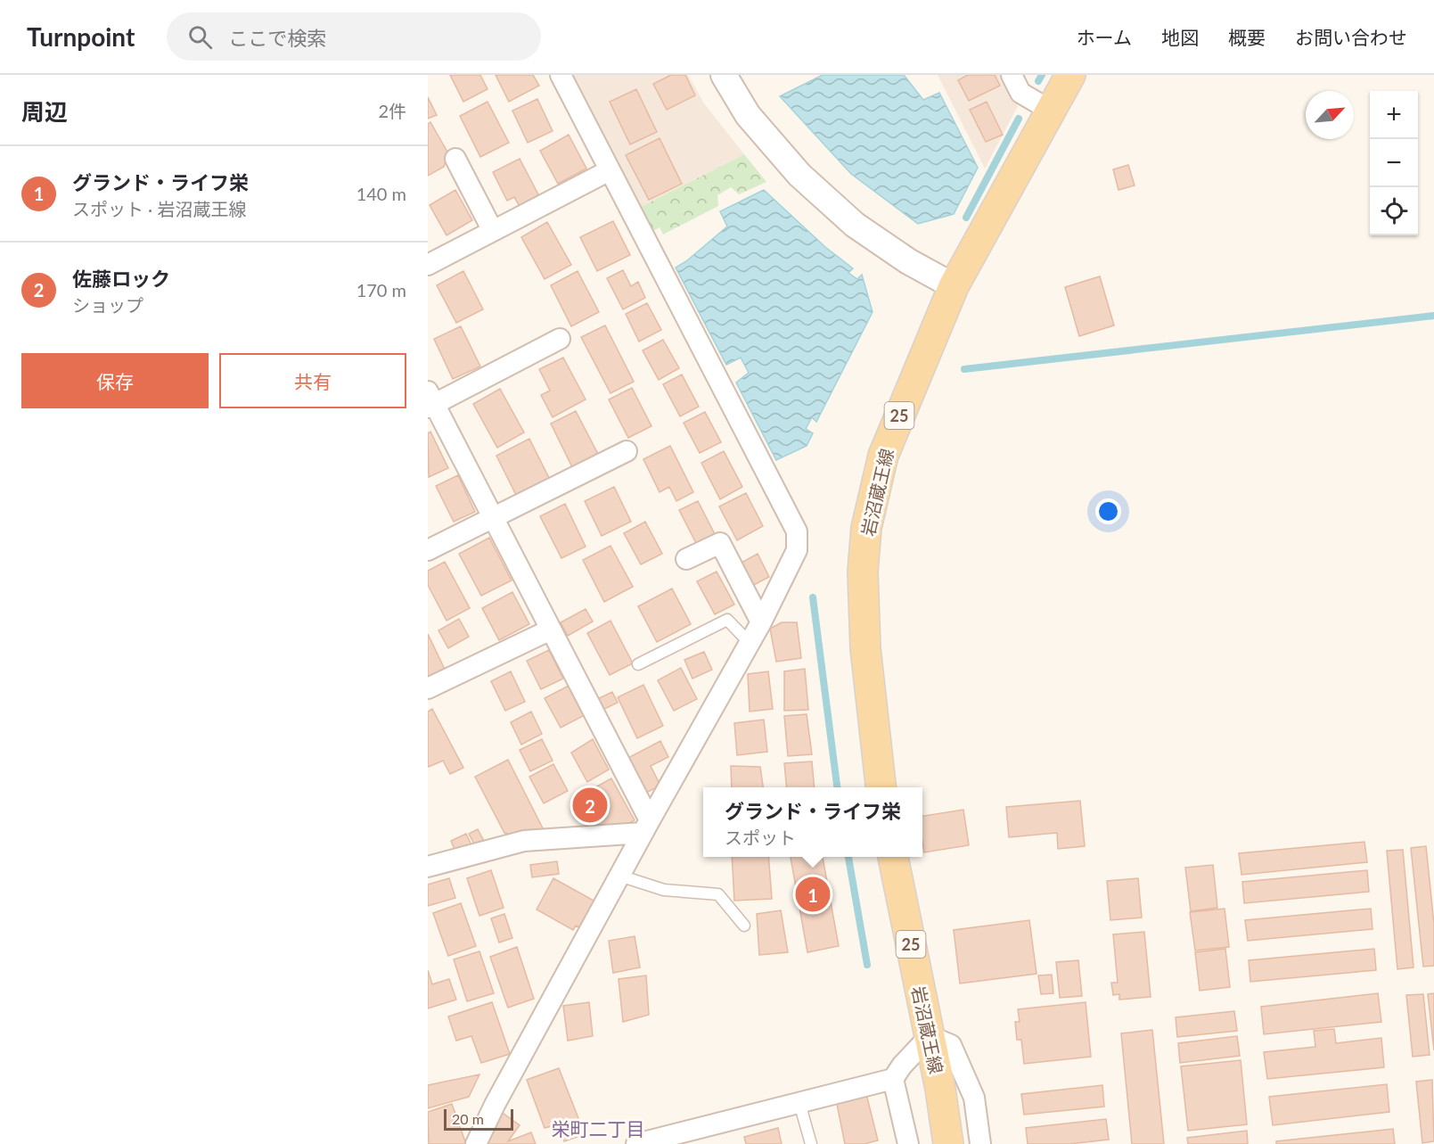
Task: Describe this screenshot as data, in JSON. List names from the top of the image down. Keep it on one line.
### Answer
{"streets":{"main road":["25","岩沼蔵王線"]},"districts":["栄町二丁目"],"scale_bar":"20 m","north":"top right","page":{"header":"Turnpoint","search":"ここで検索","nav":["ホーム","地図","概要","お問い合わせ"],"heading":["周辺","2件"],"map_buttons":["+","−"],"list":[{"mark":"1","name":"グランド・ライフ栄","note":"スポット · 岩沼蔵王線","value":"140 m"},{"mark":"2","name":"佐藤ロック","note":"ショップ","value":"170 m"}],"buttons":["保存","共有"],"pins":["2","1"],"popup":["グランド・ライフ栄","スポット"],"scale":"20 m"}}
